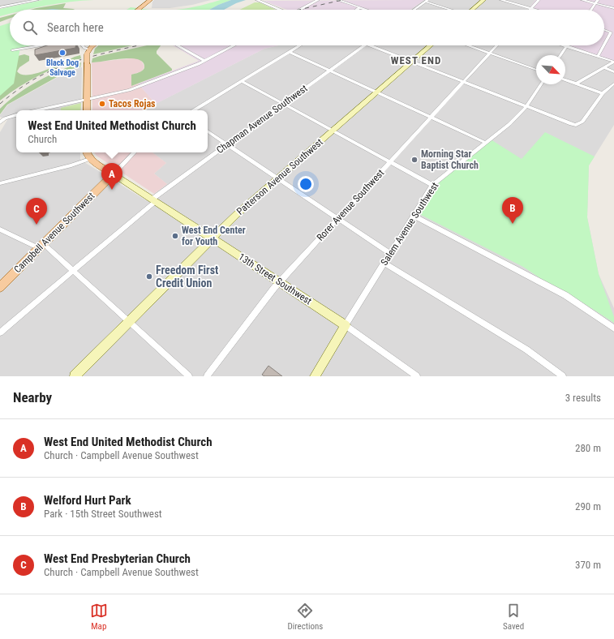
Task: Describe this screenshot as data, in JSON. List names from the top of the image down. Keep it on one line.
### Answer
{"streets":{"main road":["Patterson Avenue Southwest","Salem Avenue Southwest","Campbell Avenue Southwest","13th Street Southwest"],"street":["Chapman Avenue Southwest","Rorer Avenue Southwest"]},"crossings":[["Chapman Avenue Southwest","13th Street Southwest"],["Patterson Avenue Southwest","13th Street Southwest"],["Rorer Avenue Southwest","13th Street Southwest"],["Salem Avenue Southwest","13th Street Southwest"],["Campbell Avenue Southwest","13th Street Southwest"]],"districts":["WEST END"],"places":["Black Dog Salvage","Tacos Rojas","Morning Star Baptist Church","West End Center for Youth","Freedom First Credit Union"],"north":"bottom right","page":{"search":"Search here","popup":["West End United Methodist Church","Church"],"pins":["A","B","C"],"heading":["Nearby","3 results"],"list":[{"mark":"A","name":"West End United Methodist Church","note":"Church · Campbell Avenue Southwest","value":"280 m"},{"mark":"B","name":"Welford Hurt Park","note":"Park · 15th Street Southwest","value":"290 m"},{"mark":"C","name":"West End Presbyterian Church","note":"Church · Campbell Avenue Southwest","value":"370 m"}],"nav":["Map","Directions","Saved"]}}
